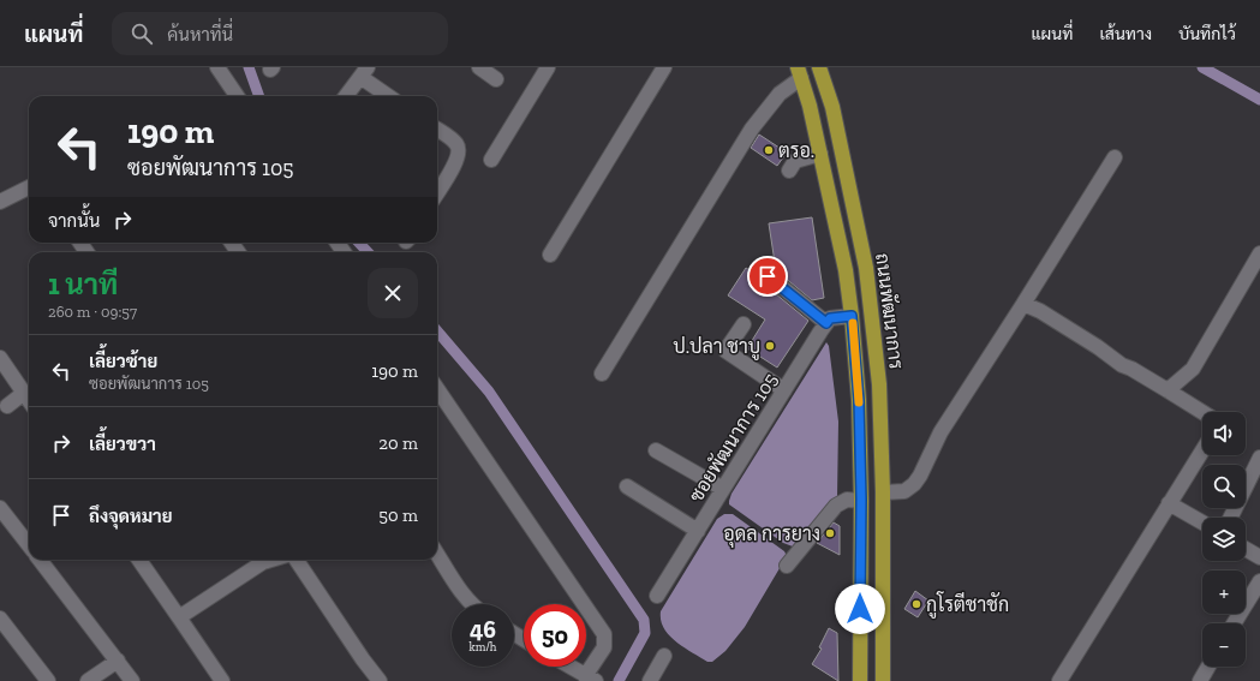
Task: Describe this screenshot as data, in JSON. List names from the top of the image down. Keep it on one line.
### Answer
{"streets":{"main road":["ถนนพัฒนาการ"],"street":["ซอยพัฒนาการ 105"]},"places":["ตรอ.","ป.ปลา ชาบู","อุดล การยาง","กูโรตีชาชัก"],"page":{"header":"แผนที่","search":"ค้นหาที่นี่","nav":["แผนที่","เส้นทาง","บันทึกไว้"],"turn":["190 m","ซอยพัฒนาการ 105"],"then":"จากนั้น","heading":["1 นาที","260 m · 09:57"],"list":[{"name":"เลี้ยวซ้าย","note":"ซอยพัฒนาการ 105","value":"190 m"},{"name":"เลี้ยวขวา","value":"20 m"},{"name":"ถึงจุดหมาย","value":"50 m"}],"map_buttons":["+","−"],"speed":"46 km/h","limit":"50"}}
